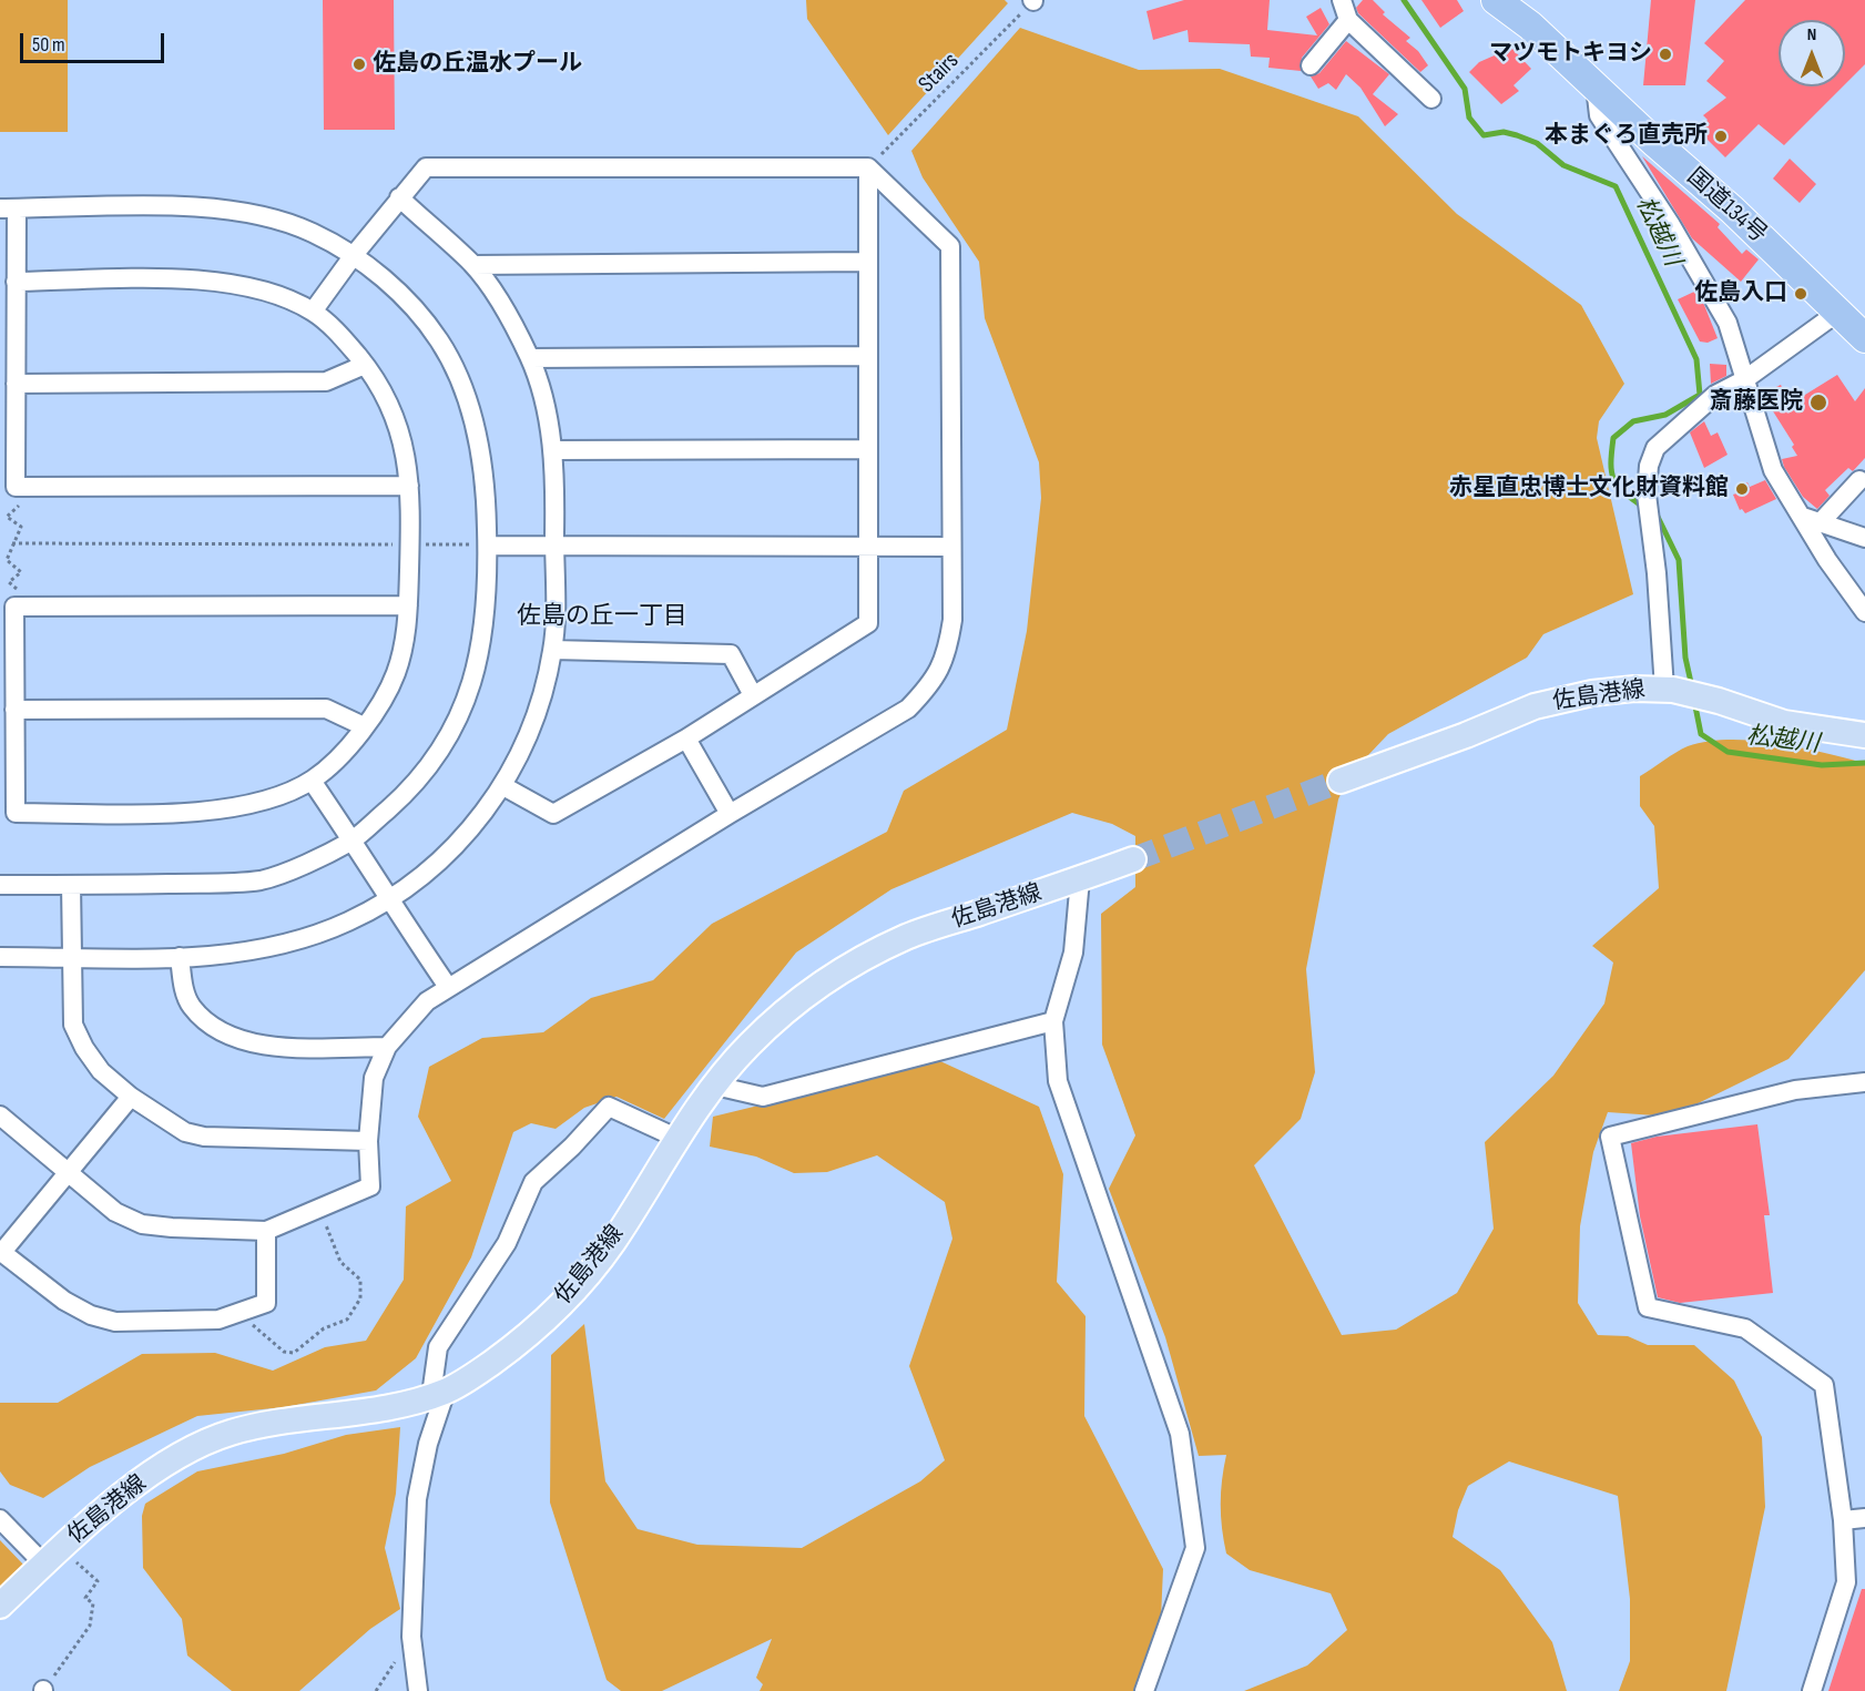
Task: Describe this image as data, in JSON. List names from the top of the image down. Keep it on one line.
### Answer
{"streets":{"highway":["国道134号"],"main road":["佐島港線"],"path":["Stairs"]},"districts":["佐島の丘一丁目"],"water":["松越川"],"places":["マツモトキヨシ","佐島の丘温水プール","本まぐろ直売所","佐島入口","斎藤医院","赤星直忠博士文化財資料館"],"scale_bar":"50 m","north":"top"}
